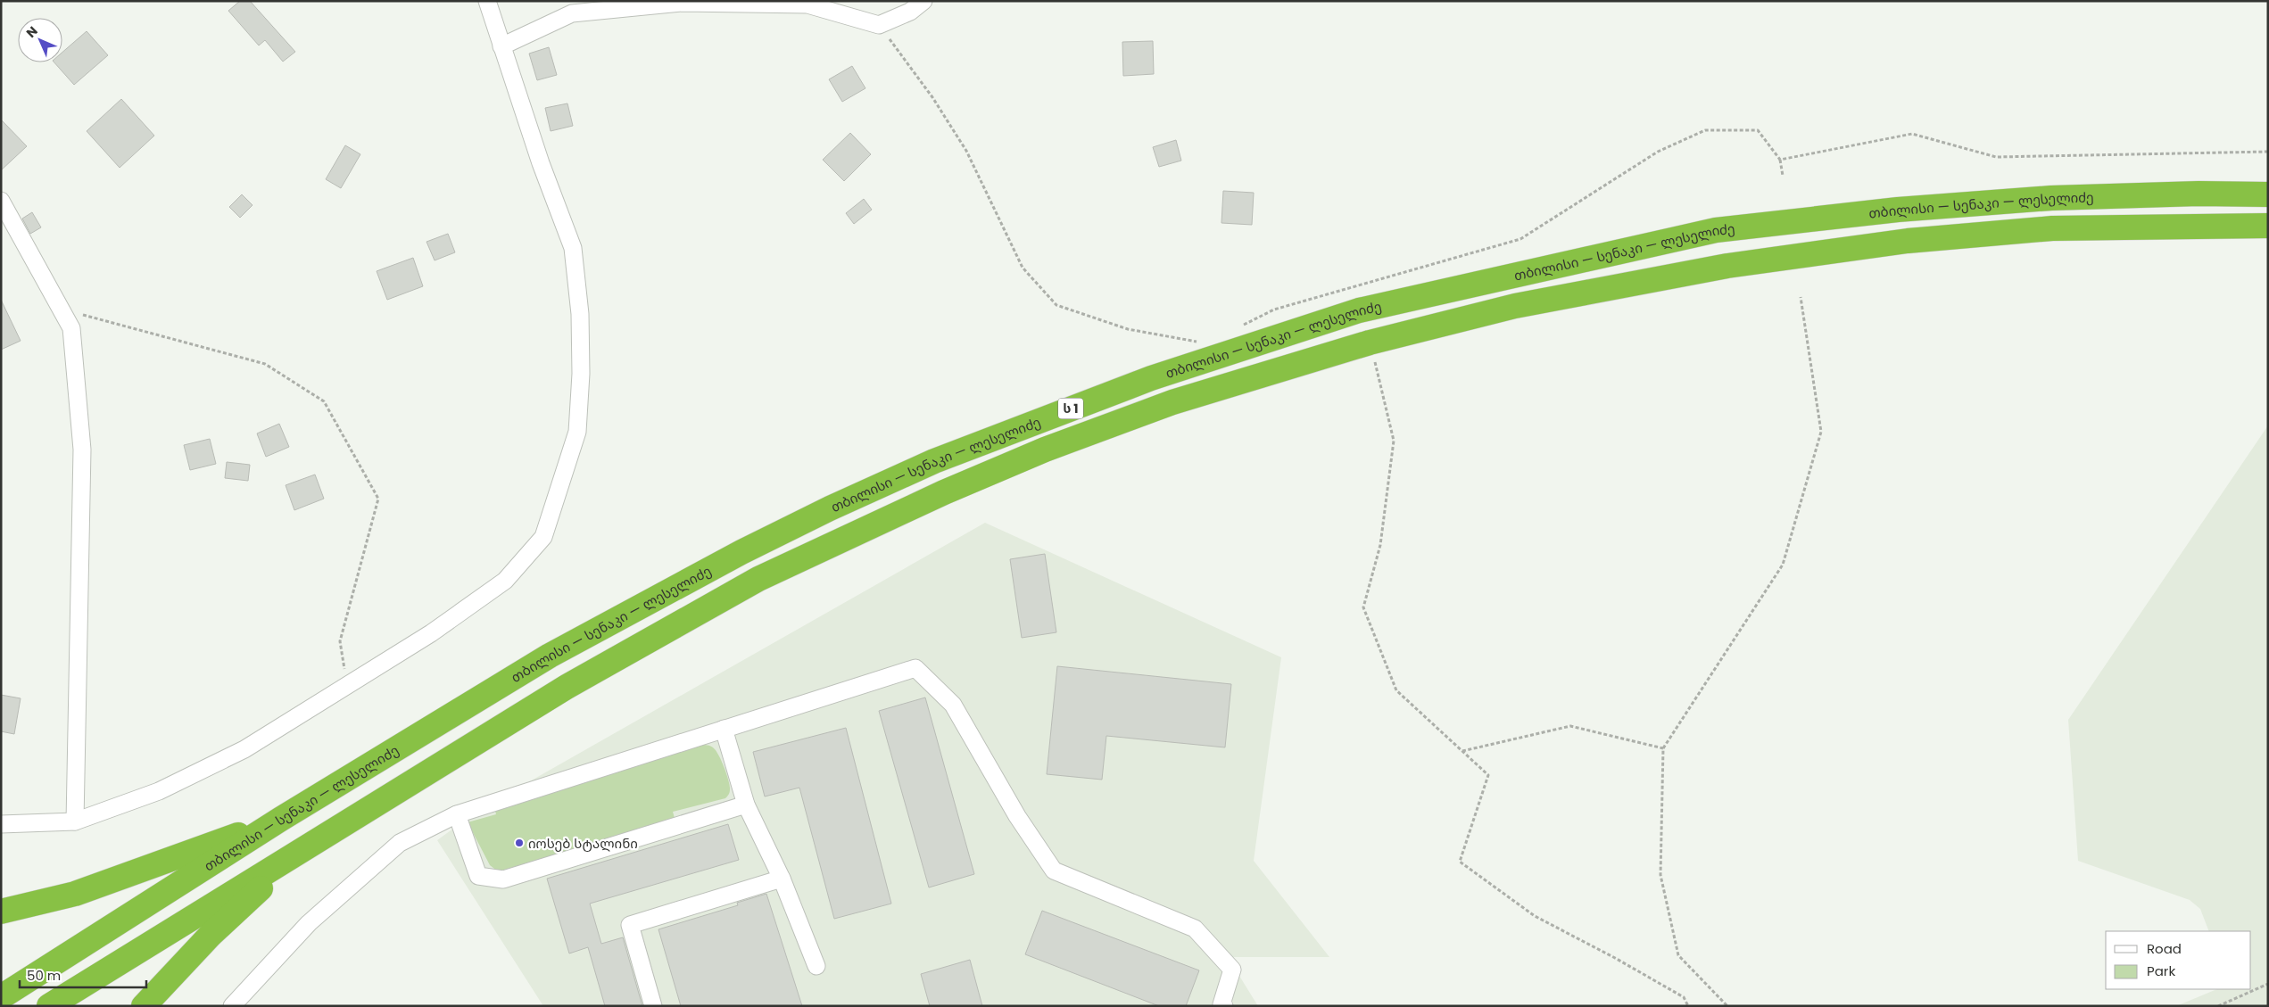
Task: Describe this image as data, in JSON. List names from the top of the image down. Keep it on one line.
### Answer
{"streets":{"highway":["თბილისი — სენაკი — ლესელიძე","ს 1"]},"places":["იოსებ სტალინი"],"legend":["Road","Park"],"scale_bar":"50 m","north":"top left"}
